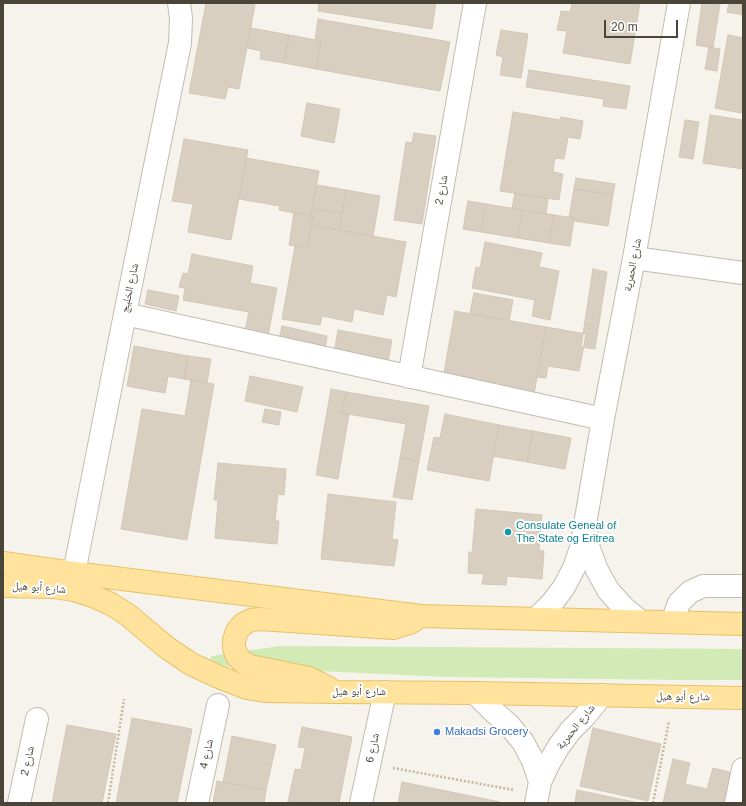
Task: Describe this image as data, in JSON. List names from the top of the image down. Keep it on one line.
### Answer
{"streets":{"main road":["شارع أبو هيل"],"street":["شارع 2","شارع الحمرية","شارع الخليج","شارع 6","شارع 4"]},"crossings":[["شارع الحمرية","شارع أبو هيل"],["شارع الخليج","شارع أبو هيل"],["شارع أبو هيل","شارع 6"]],"places":["Consulate Geneal of The State og Eritrea","Makadsi Grocery"],"scale_bar":"20 m"}
